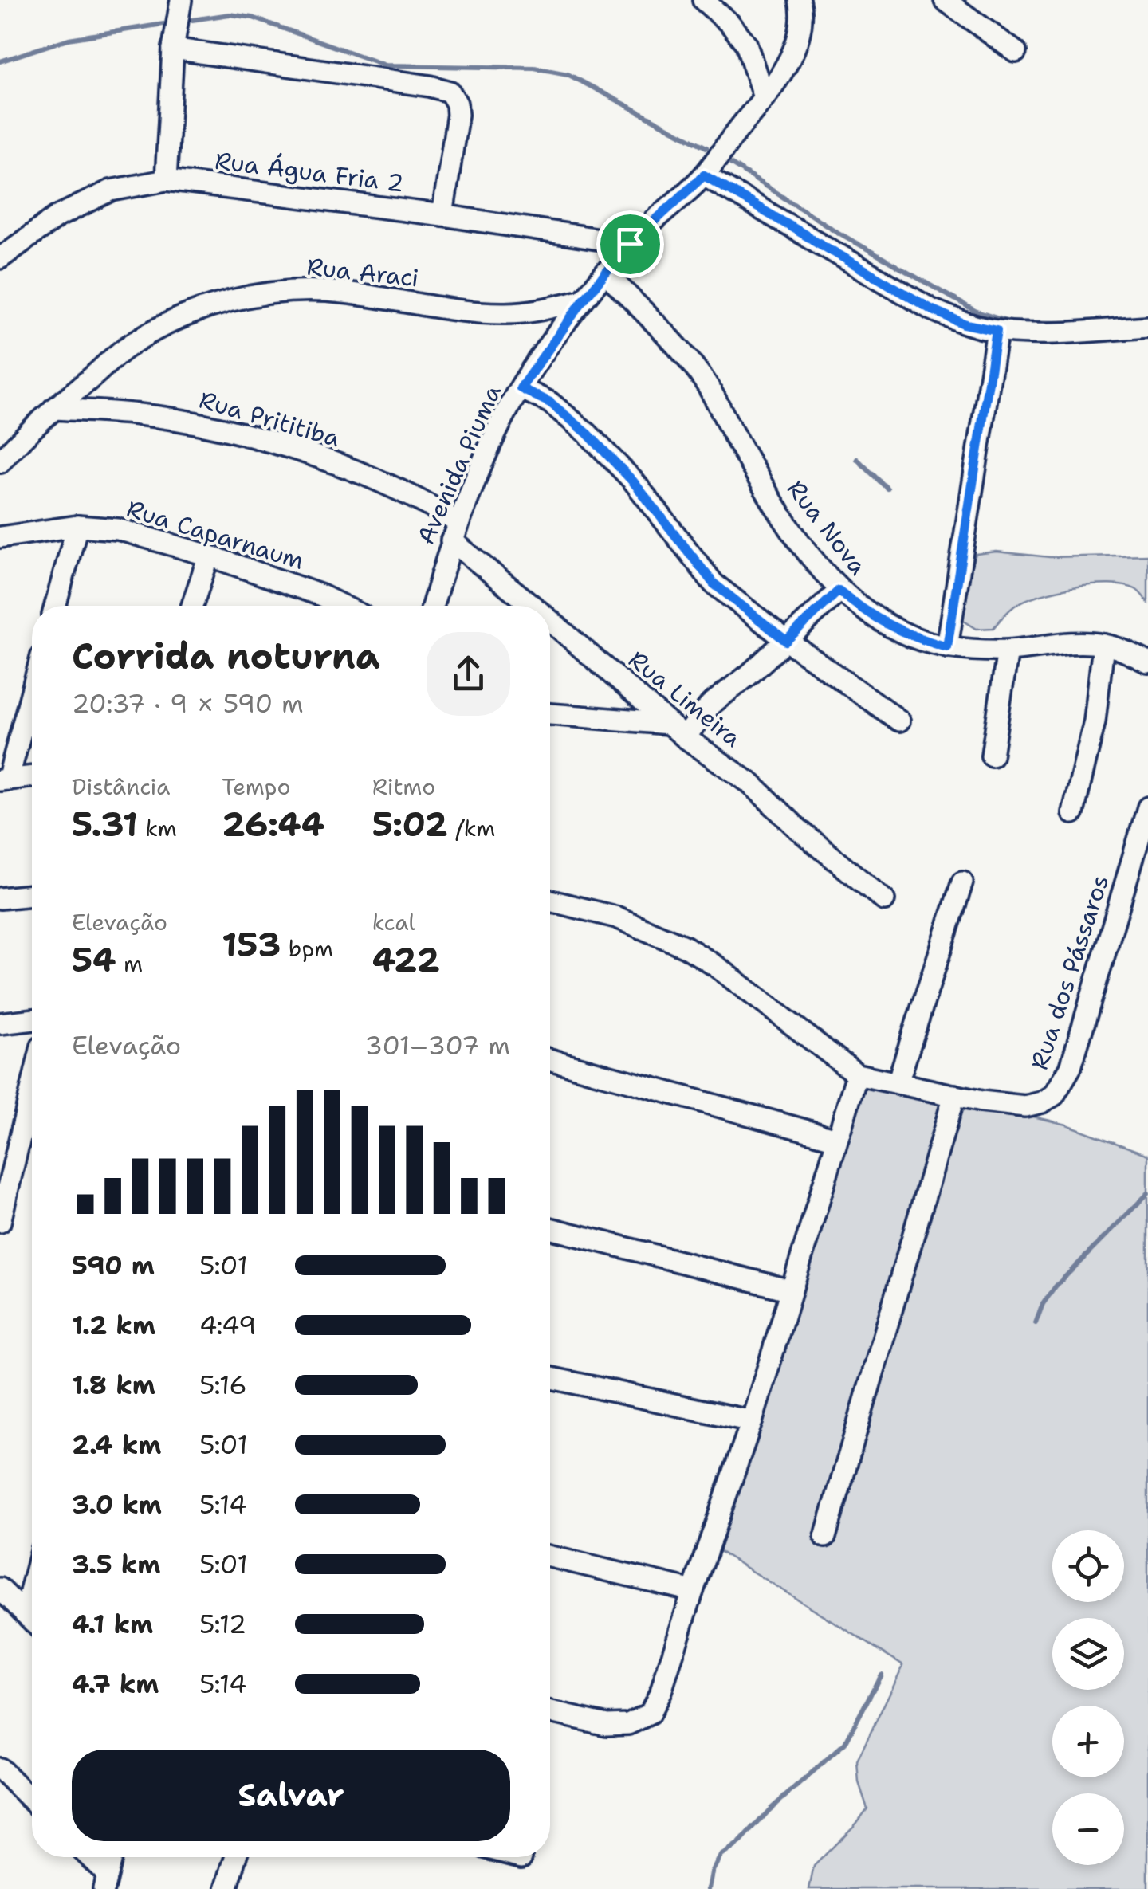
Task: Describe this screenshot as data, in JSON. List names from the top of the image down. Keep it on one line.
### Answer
{"streets":{"street":["Rua Água Fria 2","Rua Araci","Rua Prititiba","Avenida Piuma","Rua Nova","Rua Caparnaum","Rua Limeira","Rua dos Pássaros"]},"crossings":[["Rua Água Fria 2","Avenida Piuma"],["Rua Araci","Rua Prititiba"],["Rua Araci","Avenida Piuma"],["Rua Prititiba","Avenida Piuma"],["Rua Prititiba","Rua Limeira"],["Avenida Piuma","Rua Nova"],["Avenida Piuma","Rua Limeira"]],"page":{"heading":["Corrida noturna","20:37 · 9 × 590 m"],"stats":[["Distância","5.31 km"],["Tempo","26:44"],["Ritmo","5:02 /km"],["Elevação","54 m"],["153 bpm"],["kcal","422"]],"chart":["Elevação","301–307 m"],"list":[{"name":"590 m","note":"5:01"},{"name":"1.2 km","note":"4:49"},{"name":"1.8 km","note":"5:16"},{"name":"2.4 km","note":"5:01"},{"name":"3.0 km","note":"5:14"},{"name":"3.5 km","note":"5:01"},{"name":"4.1 km","note":"5:12"},{"name":"4.7 km","note":"5:14"}],"map_buttons":["+","−"],"buttons":"Salvar"}}
